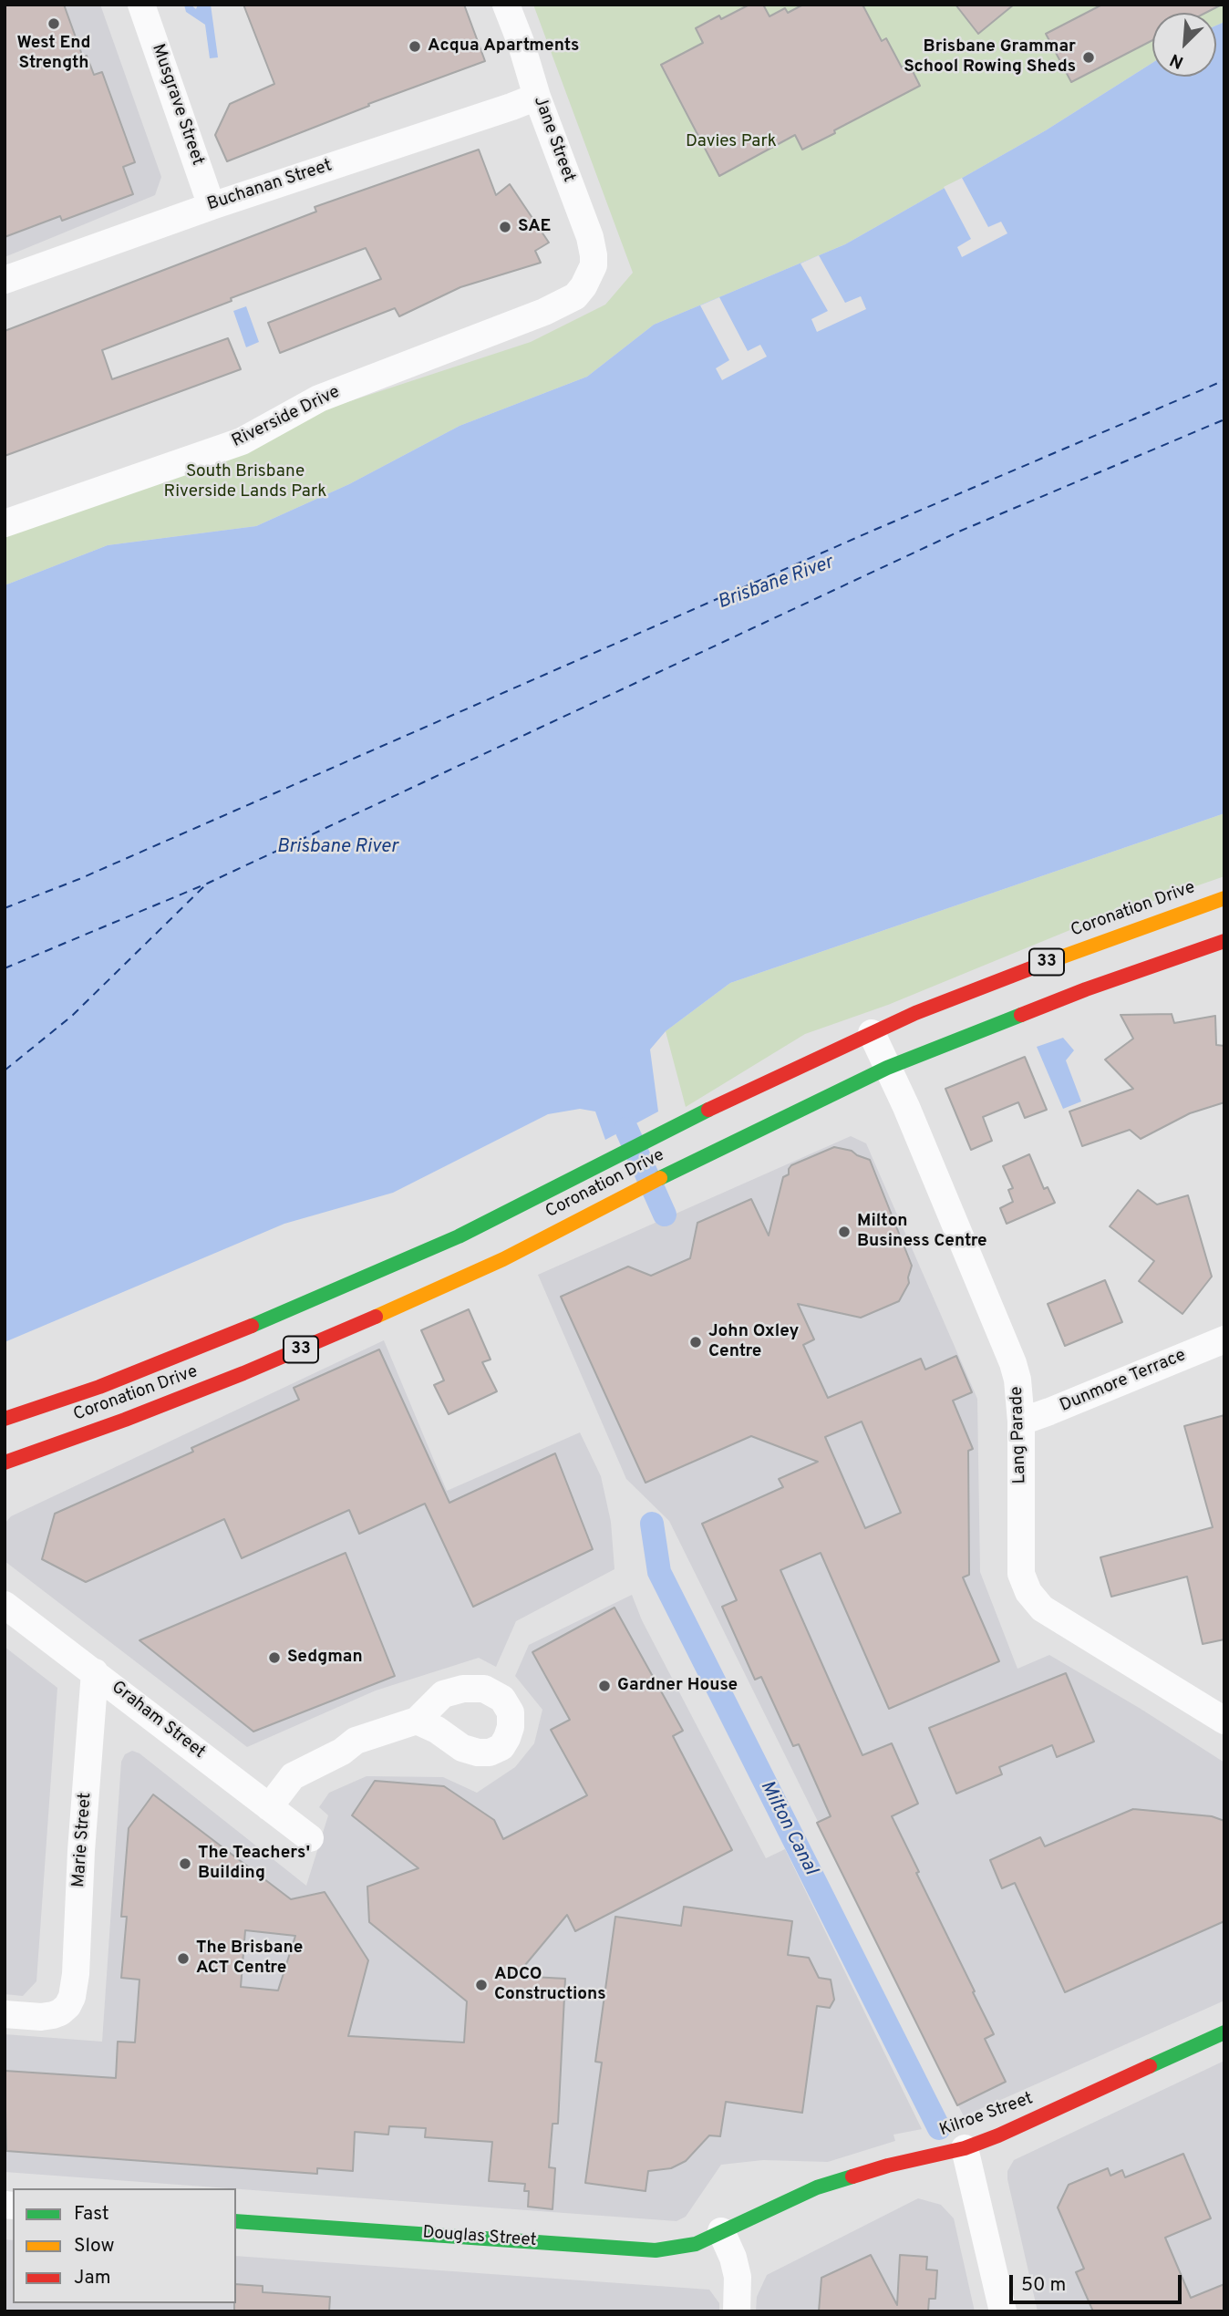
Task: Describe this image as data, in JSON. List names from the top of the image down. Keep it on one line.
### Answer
{"streets":{"main road":["Coronation Drive","33","Kilroe Street","Douglas Street"],"street":["Musgrave Street","Jane Street","Buchanan Street","Riverside Drive","Dunmore Terrace","Lang Parade","Graham Street","Marie Street"]},"crossings":[["Musgrave Street","Buchanan Street"],["Jane Street","Buchanan Street"],["Jane Street","Riverside Drive"],["Coronation Drive","Lang Parade"],["Dunmore Terrace","Lang Parade"],["Graham Street","Marie Street"],["Kilroe Street","Douglas Street"]],"water":["Brisbane River","Milton Canal"],"parks":["Davies Park","South Brisbane Riverside Lands Park"],"places":["West End Strength","Acqua Apartments","Brisbane Grammar School Rowing Sheds","SAE","Milton Business Centre","John Oxley Centre","Sedgman","Gardner House","The Teachers' Building","The Brisbane ACT Centre","ADCO Constructions"],"legend":["Fast","Slow","Jam"],"scale_bar":"50 m","north":"bottom left"}
